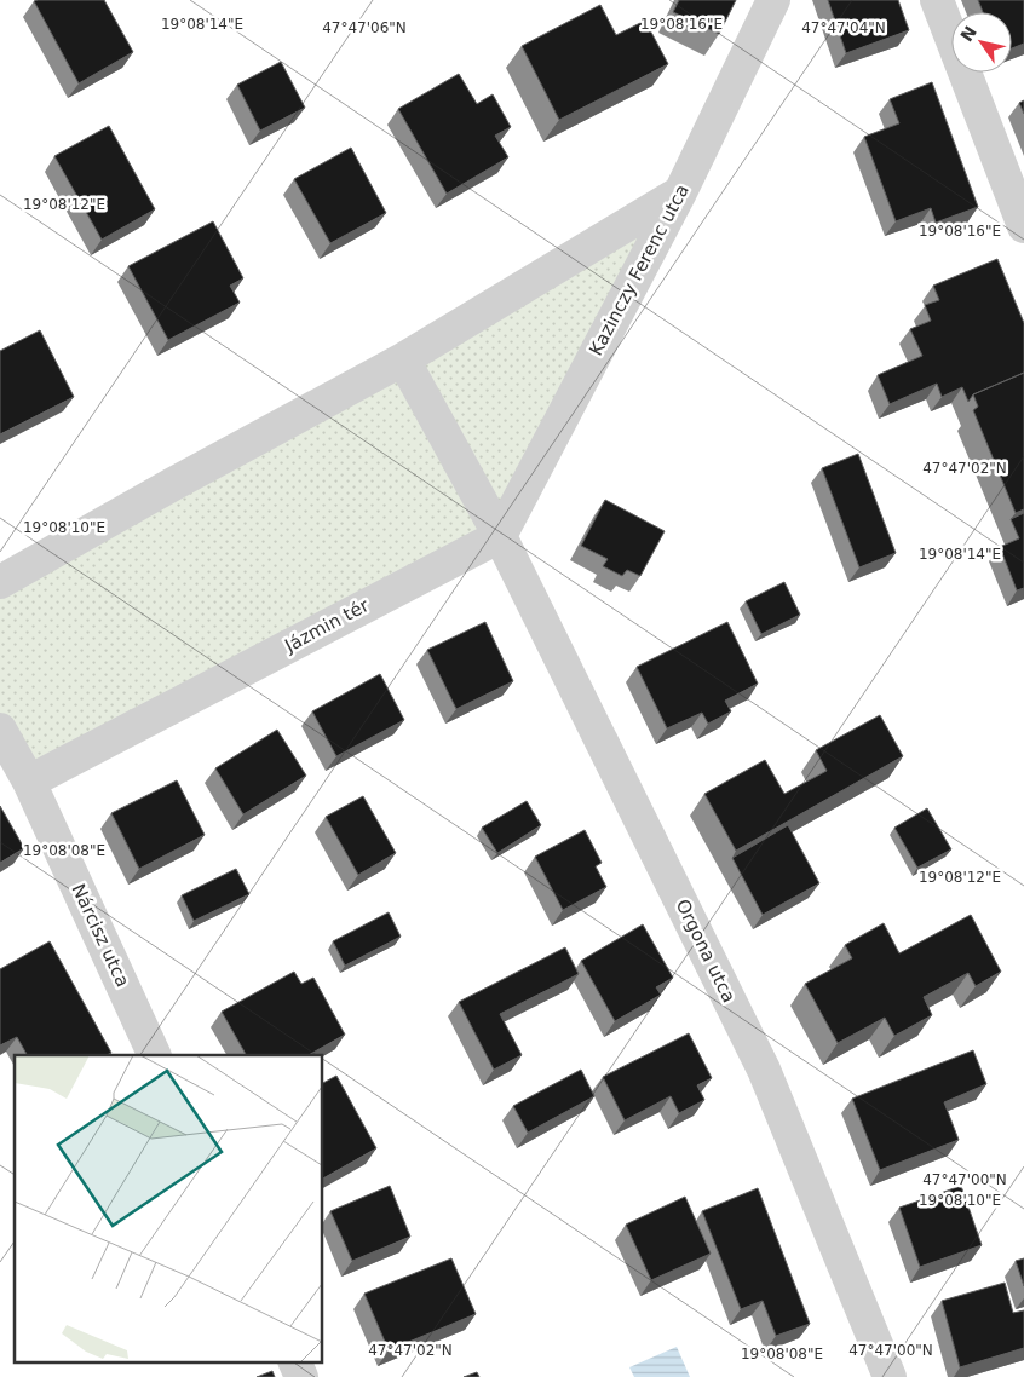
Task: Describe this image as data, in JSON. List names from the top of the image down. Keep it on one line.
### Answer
{"streets":{"street":["Kazinczy Ferenc utca","Jázmin tér","Nárcisz utca","Orgona utca"]},"crossings":[["Kazinczy Ferenc utca","Jázmin tér"],["Kazinczy Ferenc utca","Orgona utca"],["Jázmin tér","Nárcisz utca"],["Jázmin tér","Orgona utca"]],"north":"top left","coordinates":["19°08'14\"E","19°08'16\"E","47°47'06\"N","47°47'04\"N","19°08'12\"E","47°47'02\"N","19°08'10\"E","19°08'08\"E","47°47'00\"N"]}
